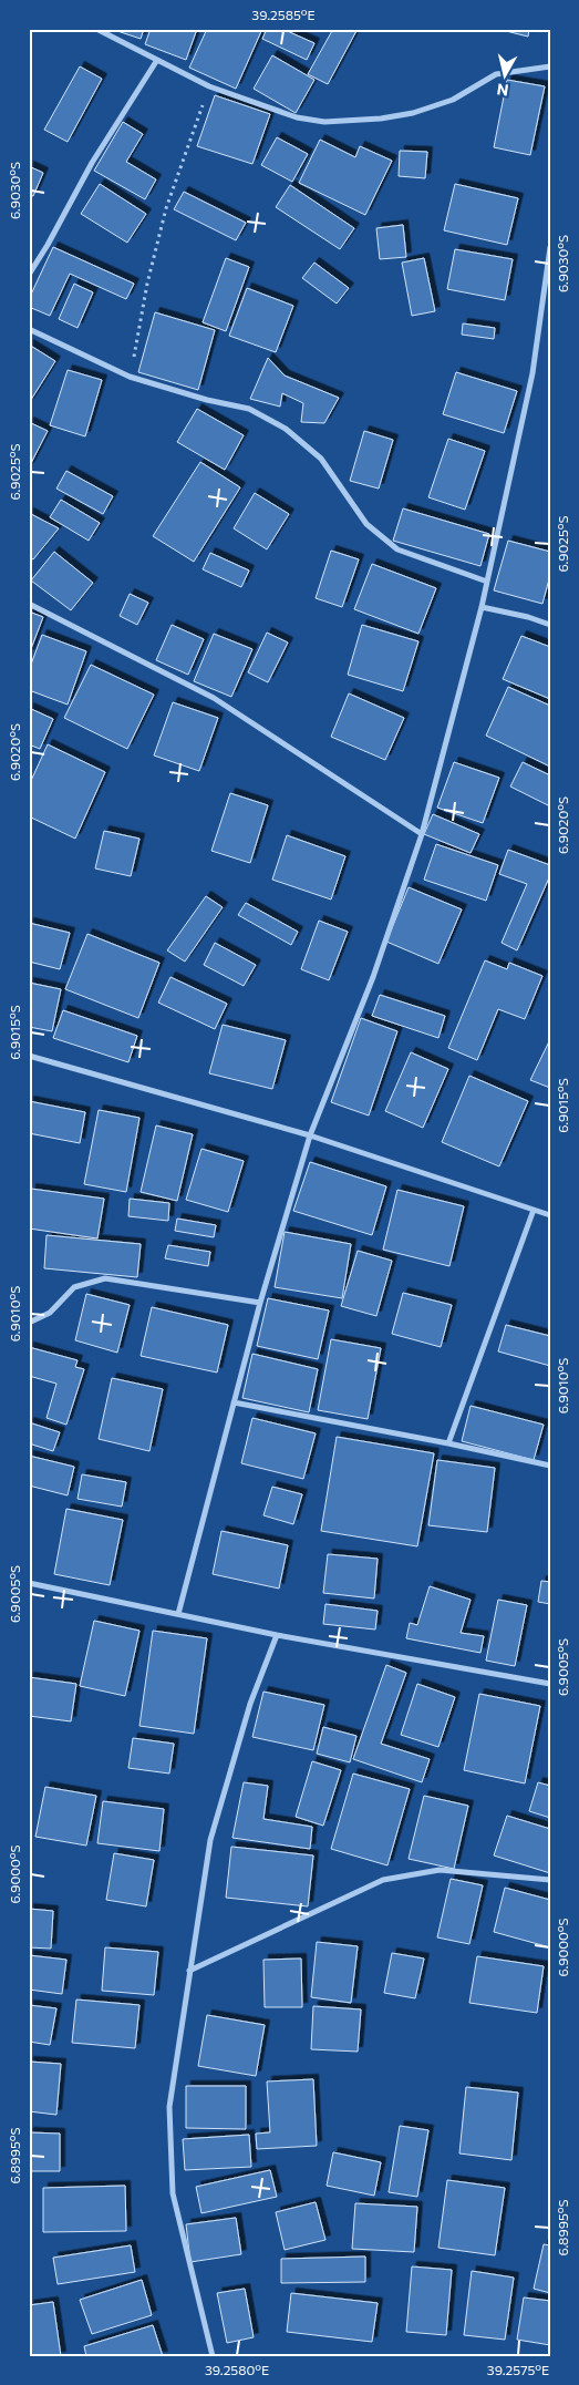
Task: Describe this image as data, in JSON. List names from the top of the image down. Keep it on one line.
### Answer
{"north":"bottom","coordinates":["39.2585°E","6.9030°S","6.9025°S","6.9020°S","6.9015°S","6.9010°S","6.9005°S","6.9000°S","6.8995°S","39.2580°E","39.2575°E"]}
